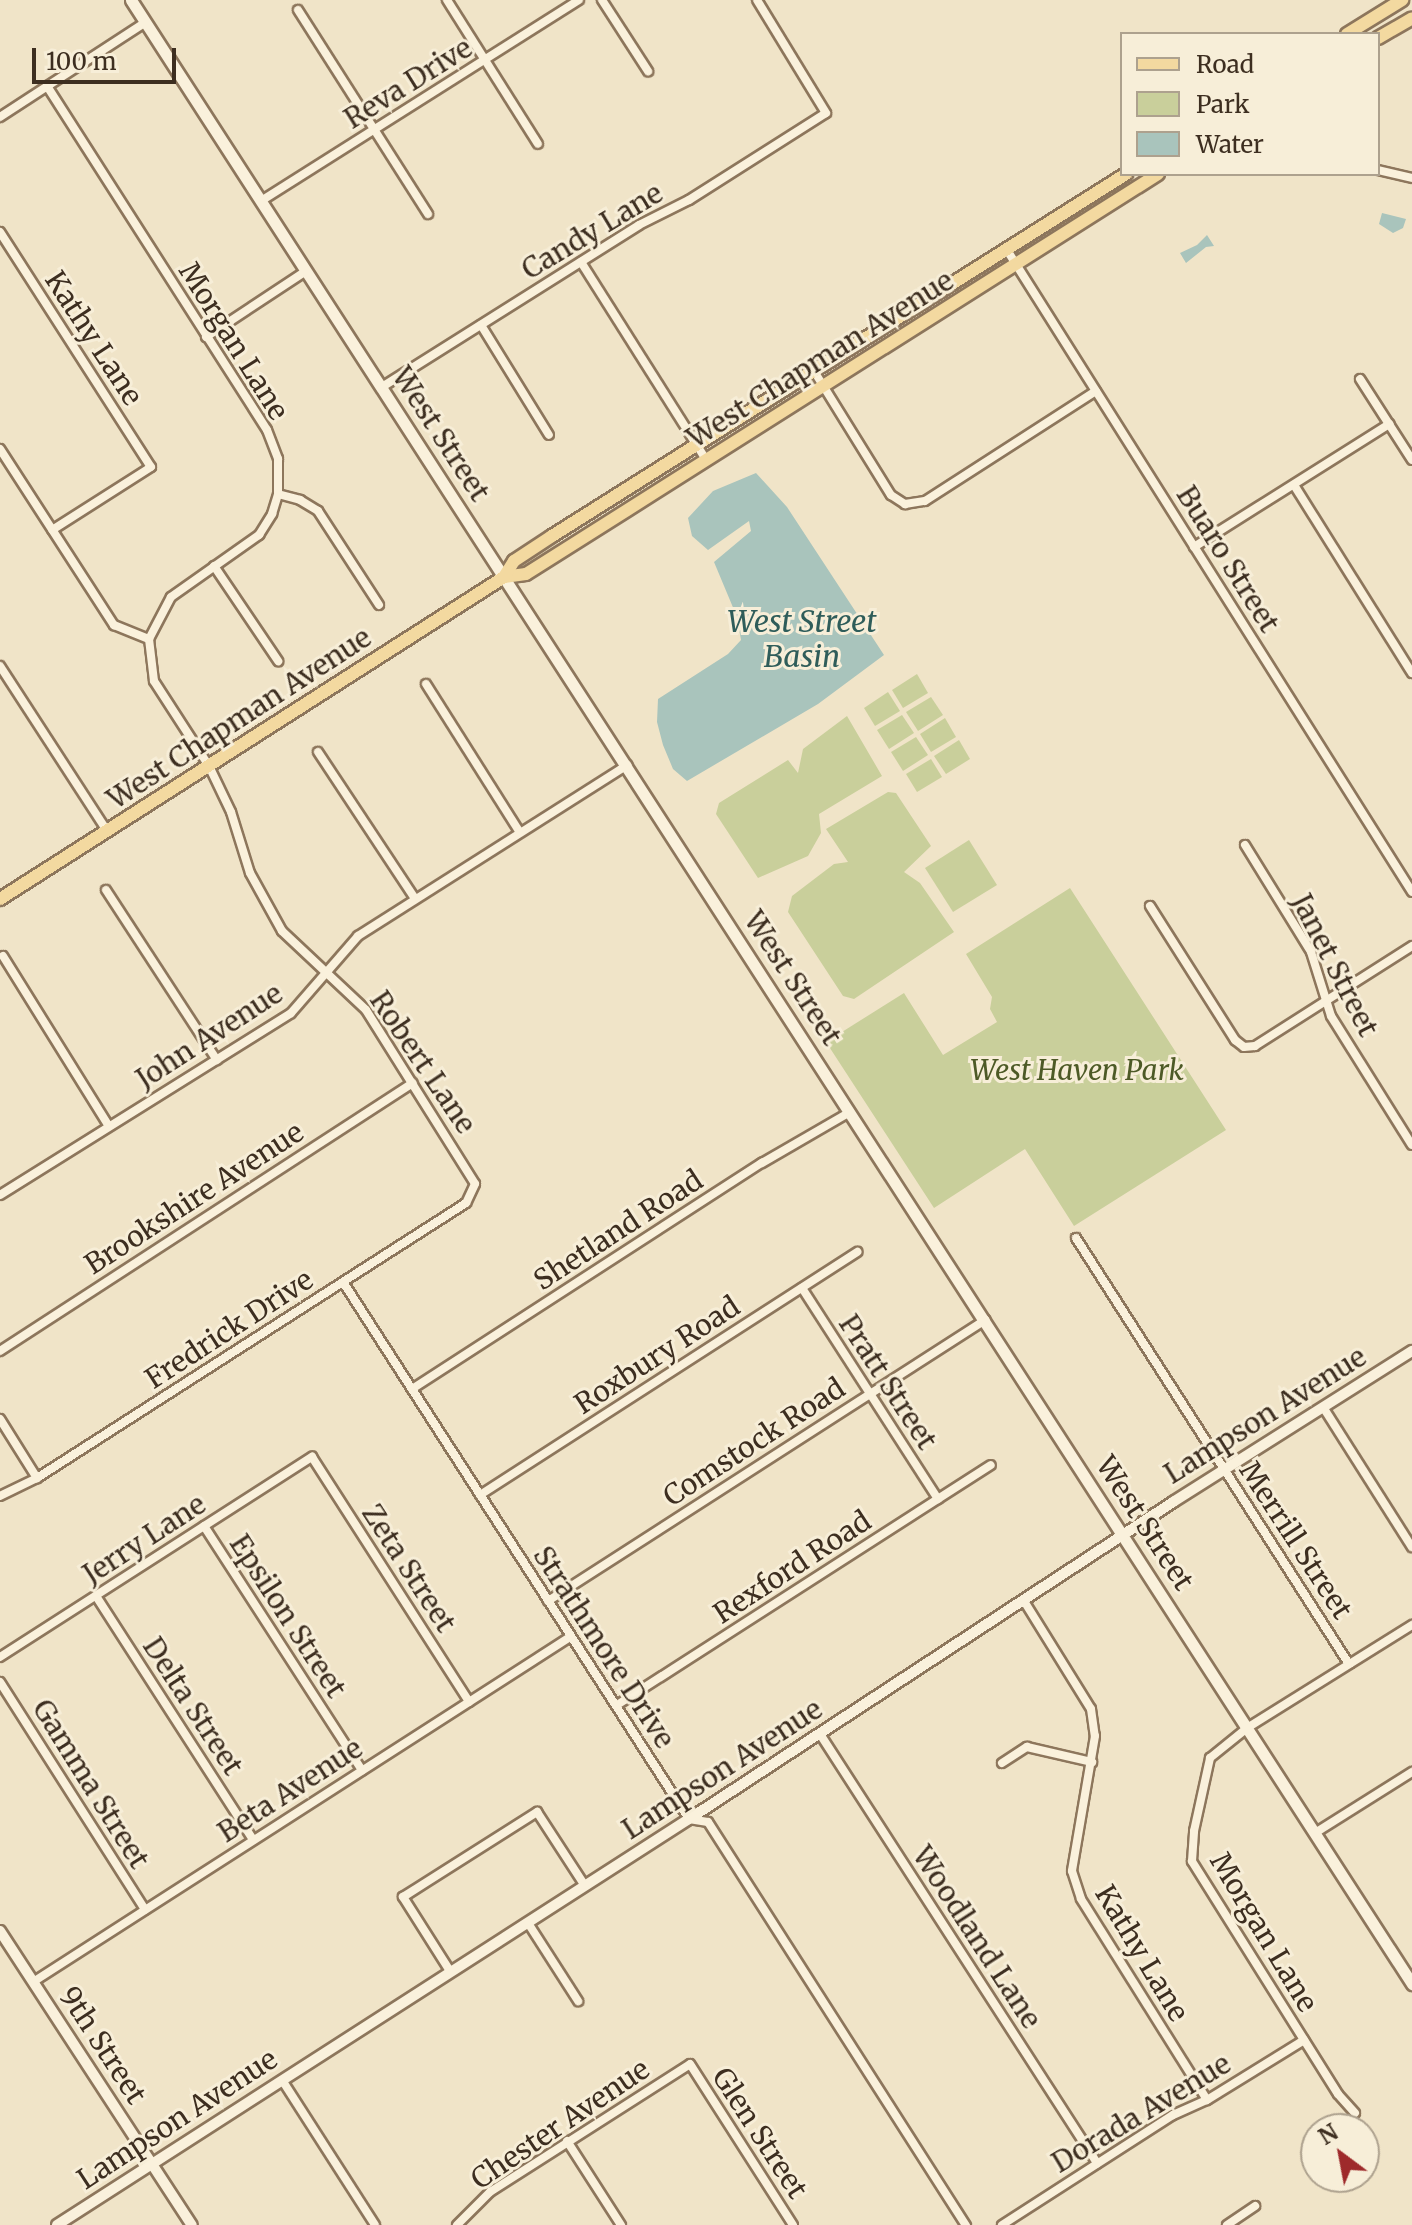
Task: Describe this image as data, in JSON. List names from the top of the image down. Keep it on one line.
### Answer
{"streets":{"main road":["West Chapman Avenue","West Street"],"street":["Reva Drive","Candy Lane","Kathy Lane","Morgan Lane","Buaro Street","Janet Street","John Avenue","Robert Lane","Brookshire Avenue","Shetland Road","Fredrick Drive","Roxbury Road","Pratt Street","Lampson Avenue","Comstock Road","Jerry Lane","Merrill Street","Rexford Road","Zeta Street","Epsilon Street","Strathmore Drive","Delta Street","Gamma Street","Beta Avenue","Woodland Lane","9th Street","Dorada Avenue","Chester Avenue","Glen Street"]},"crossings":[["Reva Drive","West Street"],["Candy Lane","West Street"],["Kathy Lane","Lampson Avenue"],["Kathy Lane","Dorada Avenue"],["Morgan Lane","West Street"],["Morgan Lane","Merrill Street"],["Morgan Lane","Dorada Avenue"],["West Chapman Avenue","West Street"],["West Chapman Avenue","Buaro Street"],["West Chapman Avenue","Robert Lane"],["West Street","John Avenue"],["West Street","Shetland Road"],["West Street","Lampson Avenue"],["West Street","Comstock Road"],["John Avenue","Robert Lane"],["Robert Lane","Brookshire Avenue"],["Robert Lane","Fredrick Drive"],["Shetland Road","Strathmore Drive"],["Fredrick Drive","Strathmore Drive"],["Roxbury Road","Pratt Street"],["Roxbury Road","Strathmore Drive"],["Pratt Street","Comstock Road"],["Pratt Street","Rexford Road"],["Lampson Avenue","Merrill Street"],["Lampson Avenue","Strathmore Drive"],["Lampson Avenue","Woodland Lane"],["Lampson Avenue","9th Street"],["Comstock Road","Strathmore Drive"],["Jerry Lane","Zeta Street"],["Jerry Lane","Epsilon Street"],["Jerry Lane","Delta Street"],["Rexford Road","Strathmore Drive"],["Zeta Street","Beta Avenue"],["Epsilon Street","Beta Avenue"],["Strathmore Drive","Beta Avenue"],["Delta Street","Beta Avenue"],["Gamma Street","Beta Avenue"],["Beta Avenue","9th Street"],["Woodland Lane","Dorada Avenue"],["Chester Avenue","Glen Street"]],"water":["West Street Basin"],"parks":["West Haven Park"],"legend":["Road","Park","Water"],"scale_bar":"100 m","north":"top left"}
